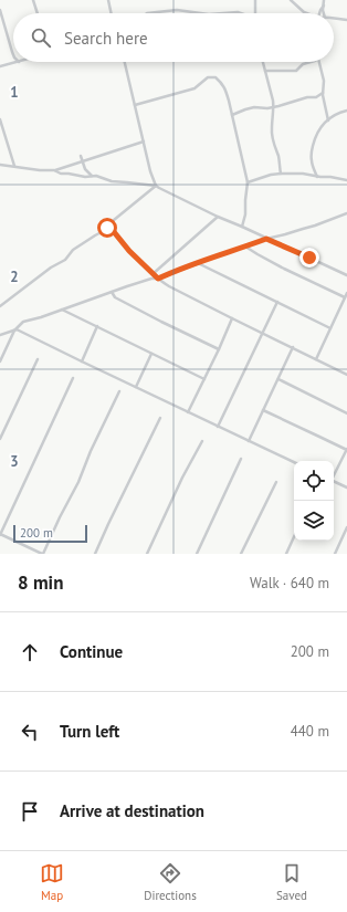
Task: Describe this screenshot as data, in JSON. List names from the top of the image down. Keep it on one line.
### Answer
{"scale_bar":"200 m","page":{"search":"Search here","scale":"200 m","heading":["8 min","Walk · 640 m"],"list":[["Continue","200 m"],["Turn left","440 m"],"Arrive at destination"],"nav":["Map","Directions","Saved"]},"grid":{"rows":["1","2","3"]}}
